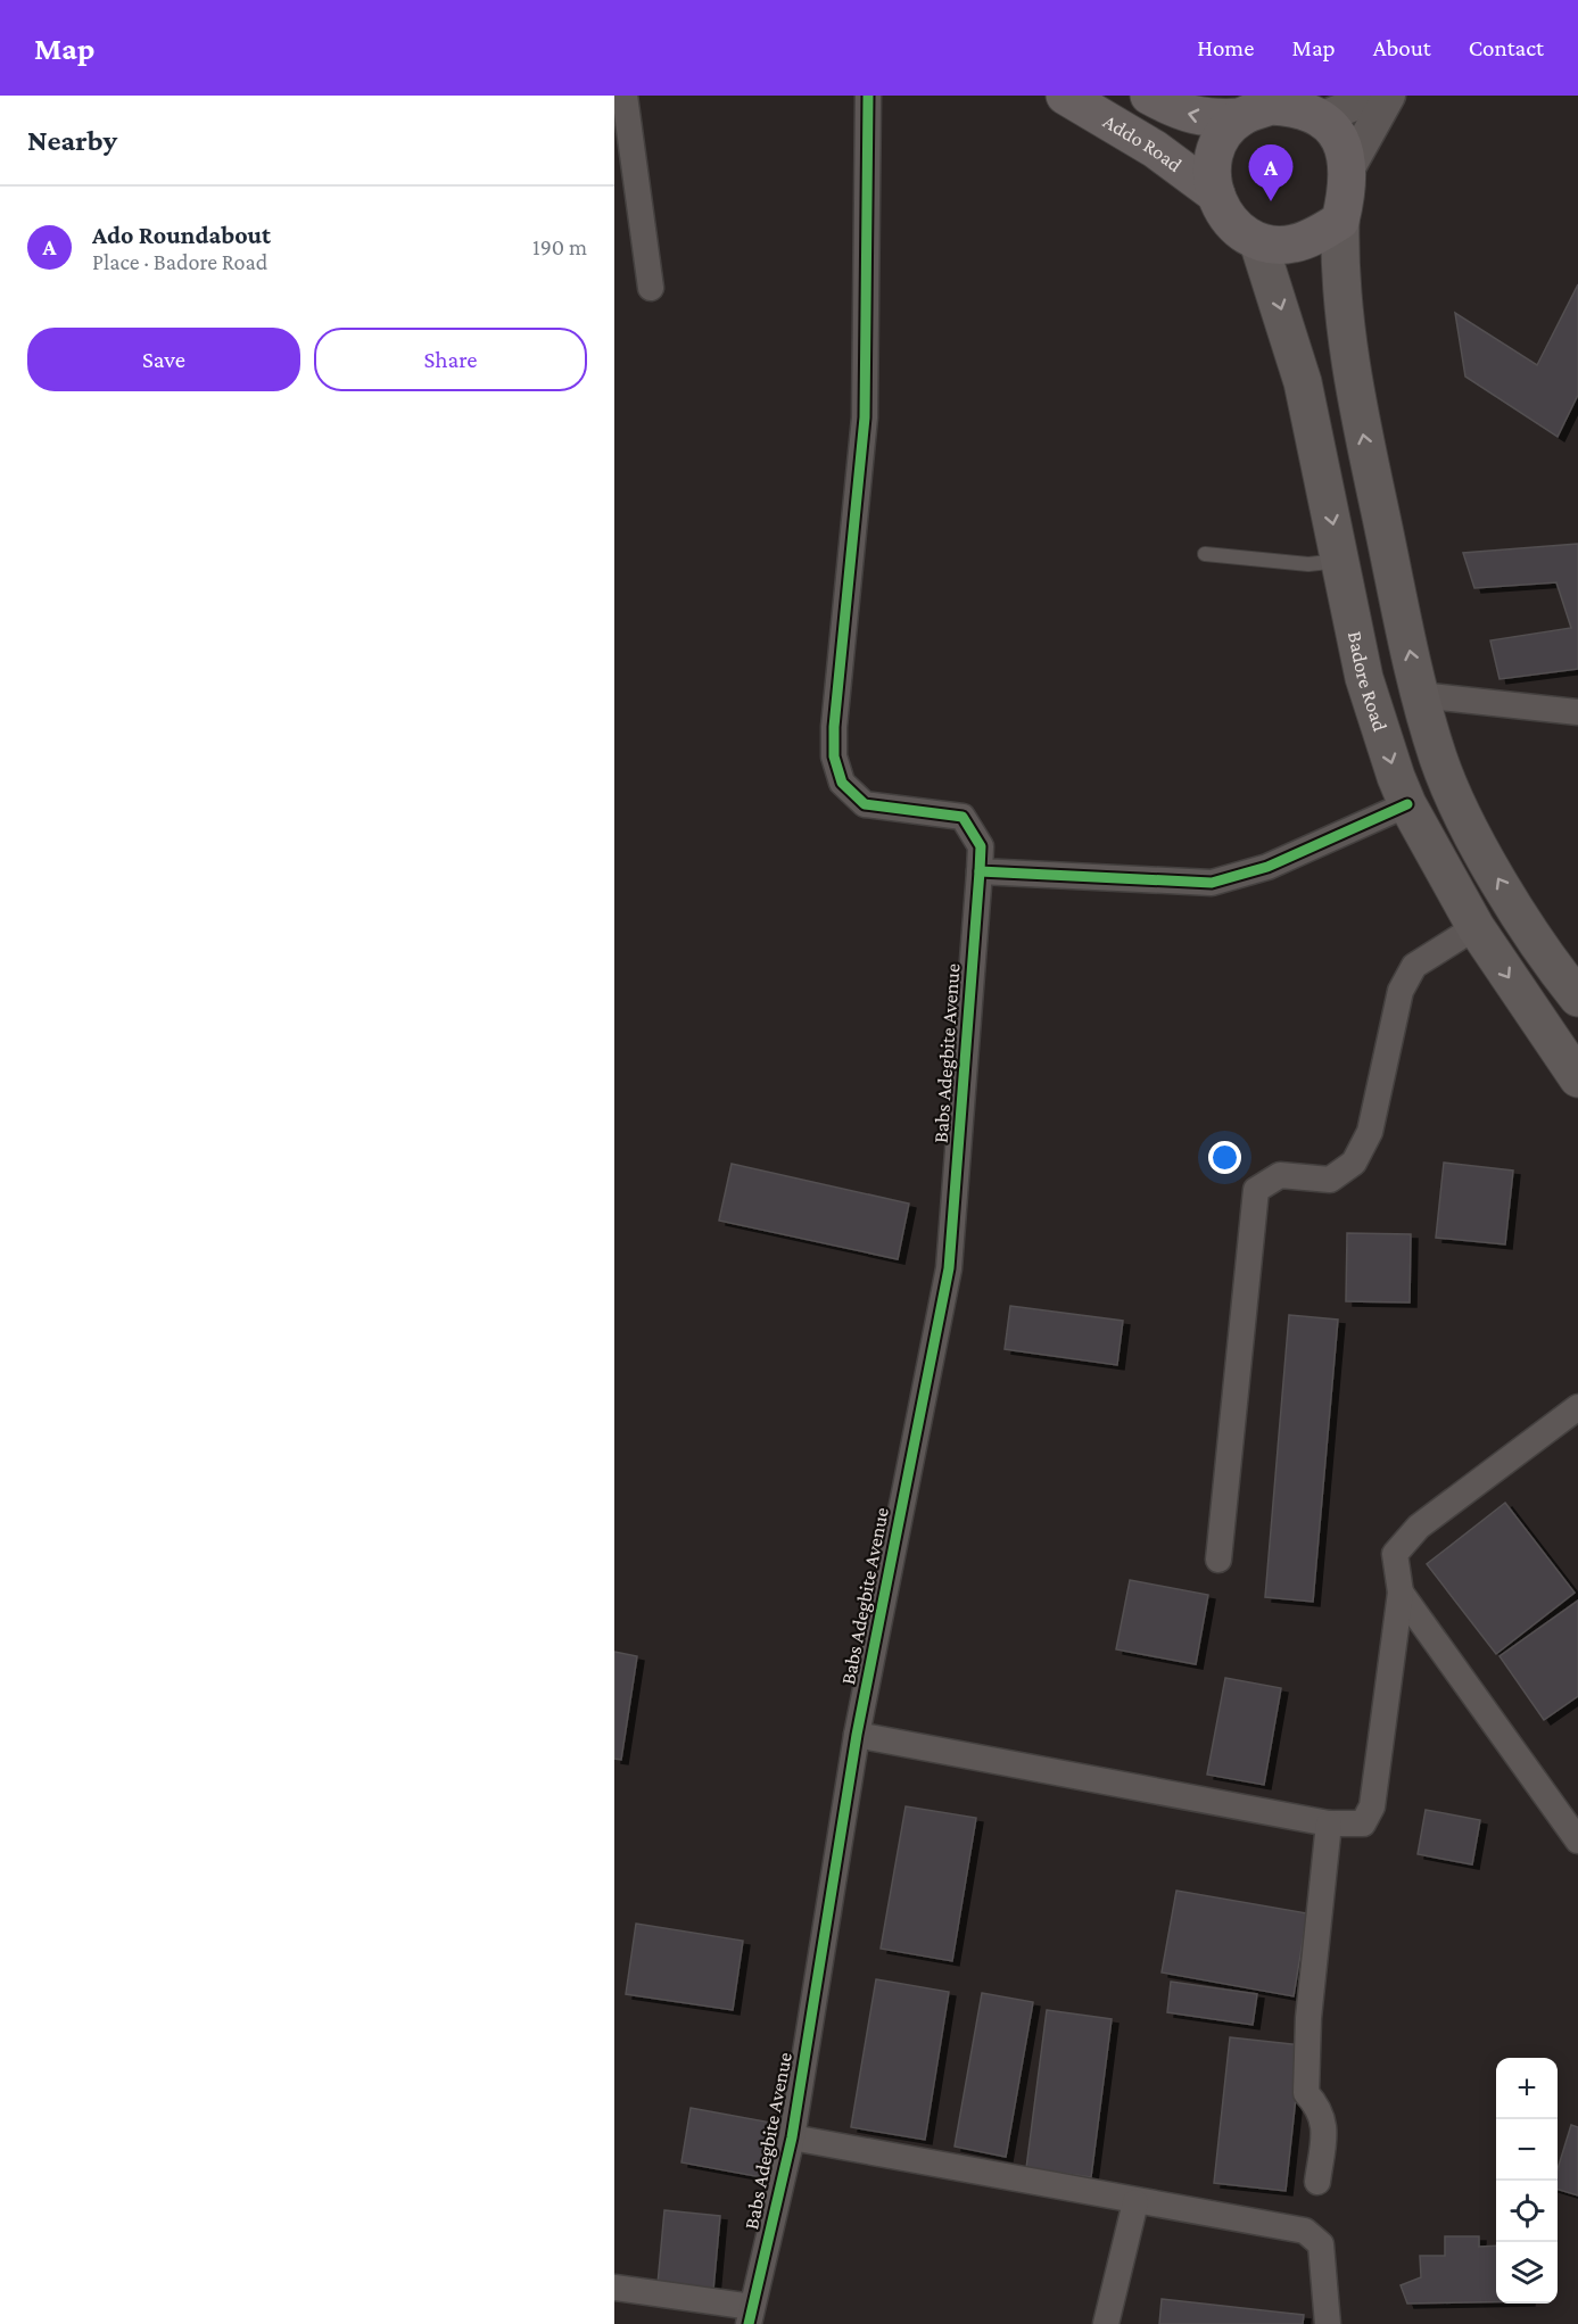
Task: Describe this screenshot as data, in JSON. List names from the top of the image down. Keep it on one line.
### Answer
{"streets":{"main road":["Addo Road","Badore Road"],"street":["Babs Adegbite Avenue"]},"crossings":[["Addo Road","Badore Road"]],"page":{"header":"Map","nav":["Home","Map","About","Contact"],"heading":"Nearby","pins":"A","list":[{"mark":"A","name":"Ado Roundabout","note":"Place · Badore Road","value":"190 m"}],"buttons":["Save","Share"],"map_buttons":["+","−"]}}
